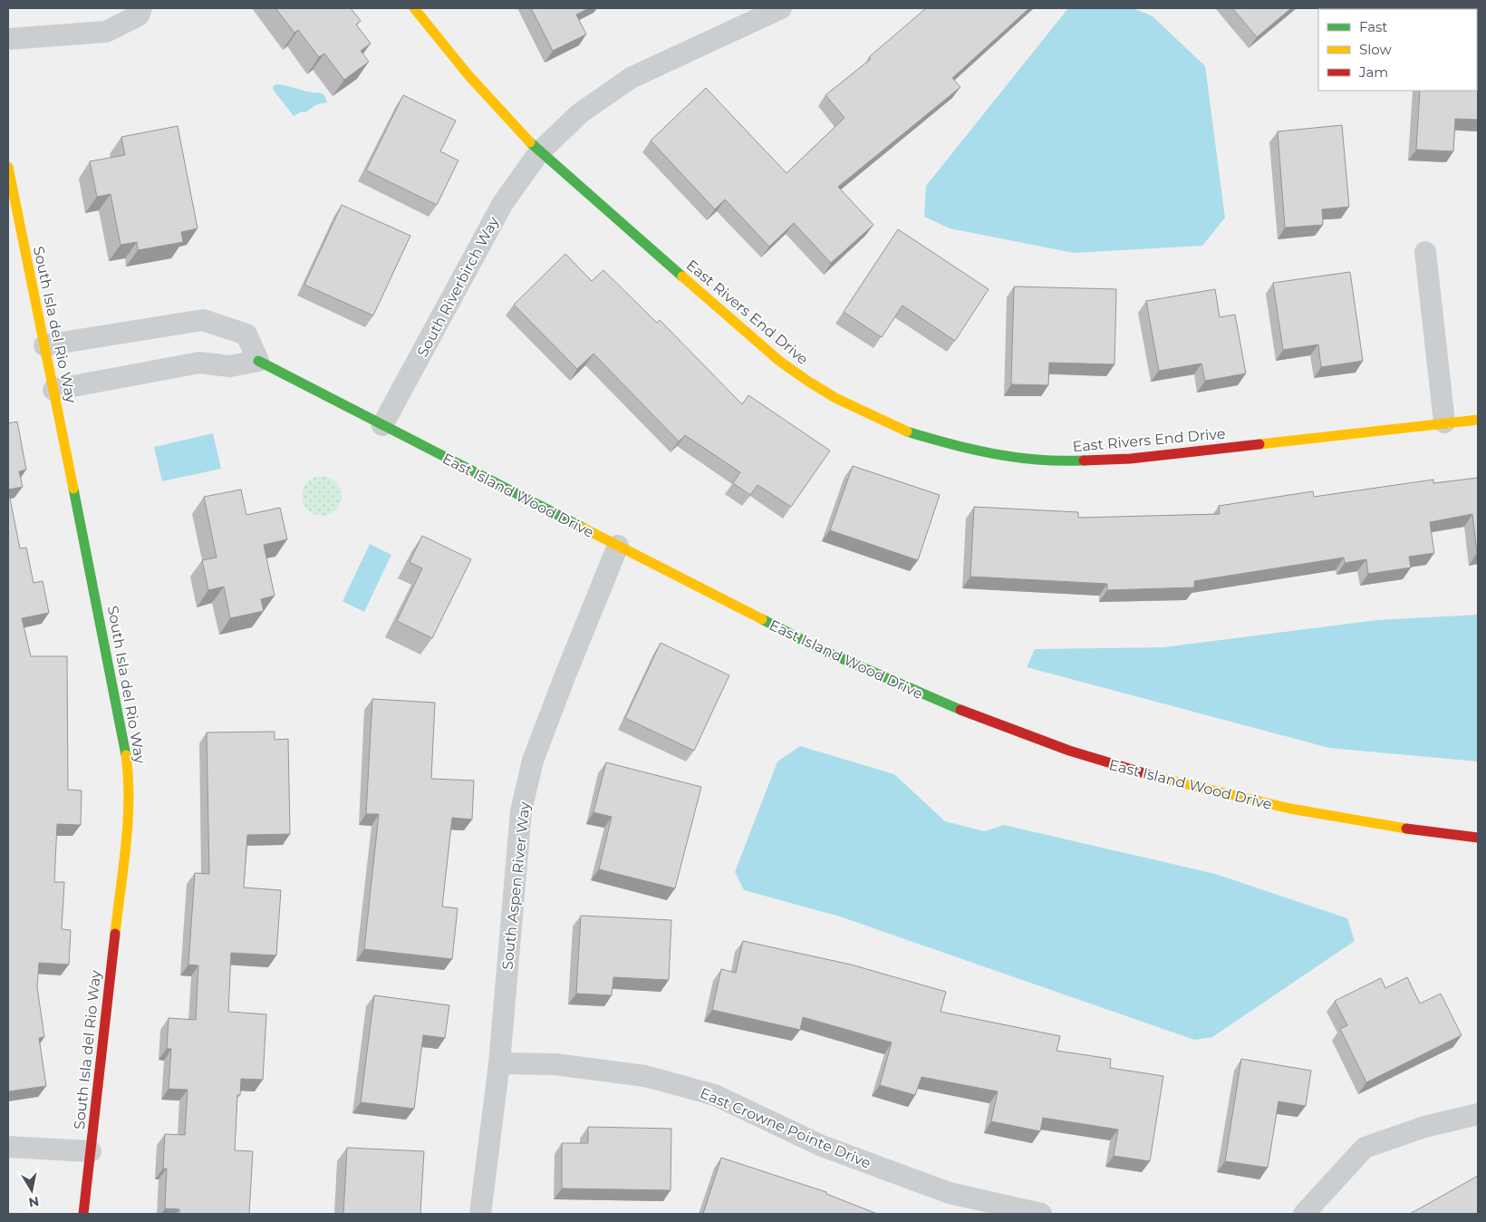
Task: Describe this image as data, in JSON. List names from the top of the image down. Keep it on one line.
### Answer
{"streets":{"street":["South Riverbirch Way","East Rivers End Drive","South Isla del Rio Way","East Island Wood Drive","South Aspen River Way","East Crowne Pointe Drive"]},"crossings":[["South Riverbirch Way","East Rivers End Drive"],["South Riverbirch Way","East Island Wood Drive"],["East Island Wood Drive","South Aspen River Way"],["South Aspen River Way","East Crowne Pointe Drive"]],"legend":["Fast","Slow","Jam"],"north":"bottom"}
